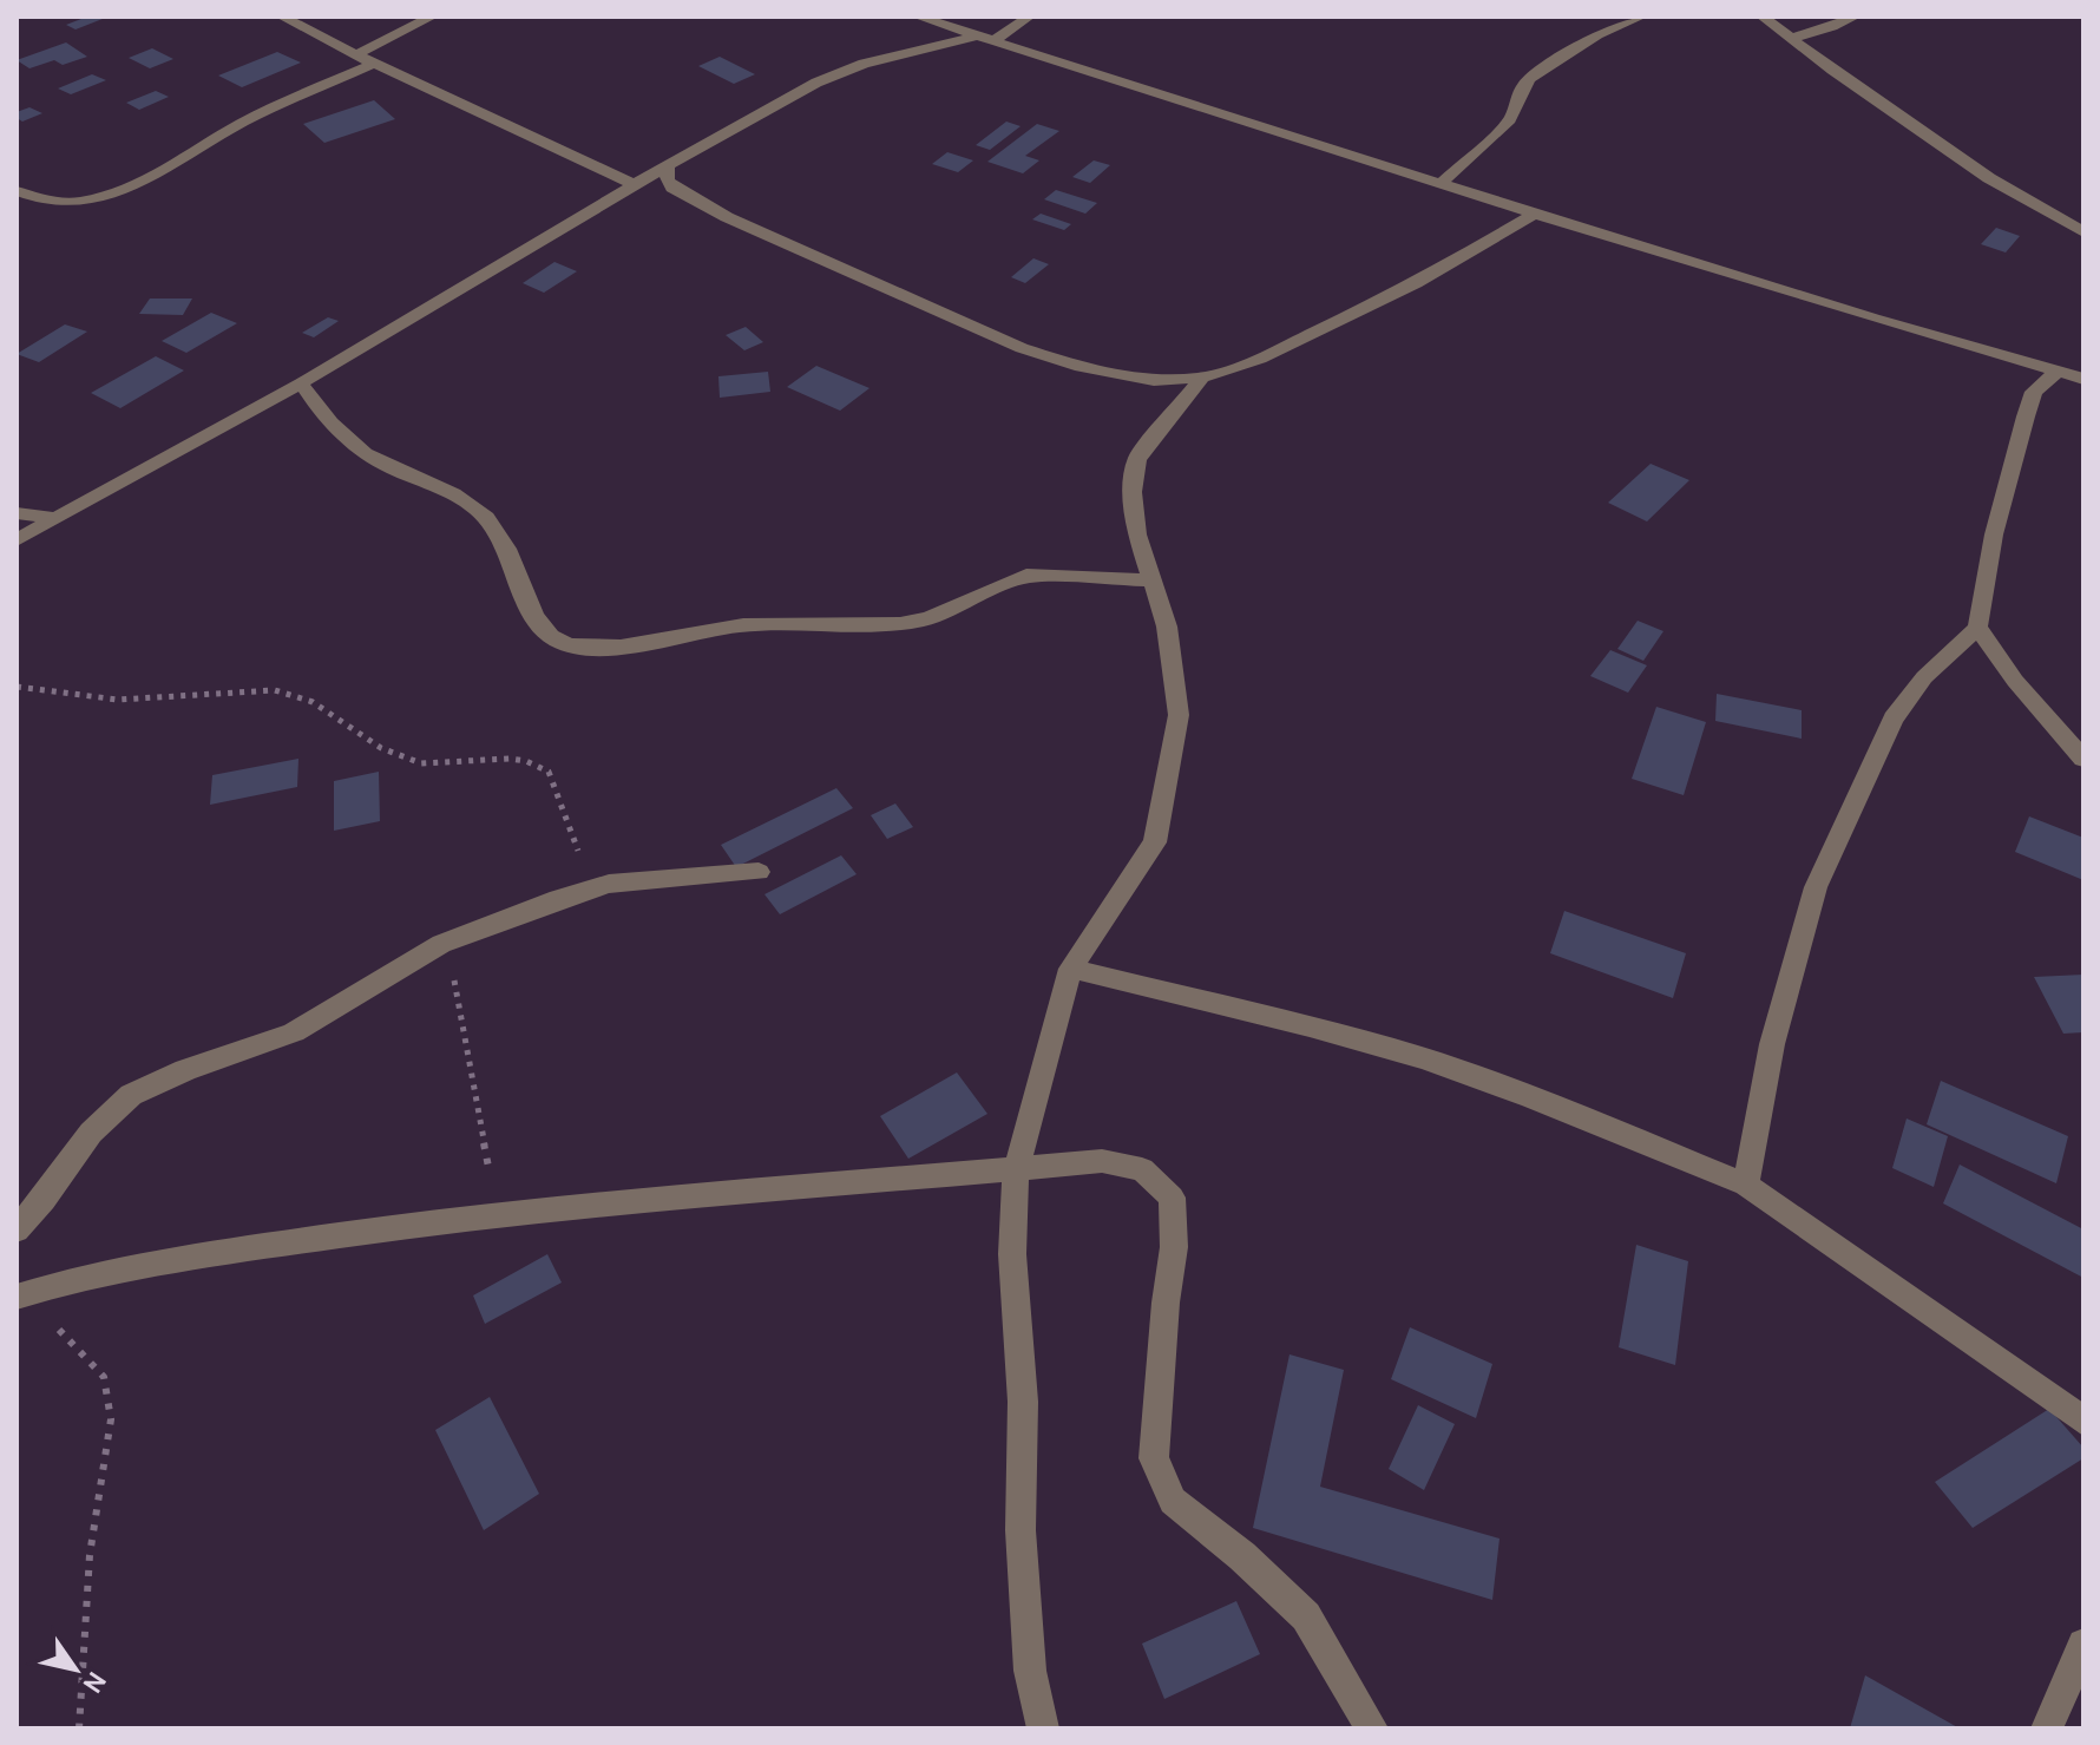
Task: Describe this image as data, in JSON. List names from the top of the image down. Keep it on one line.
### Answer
{"north":"bottom right"}
